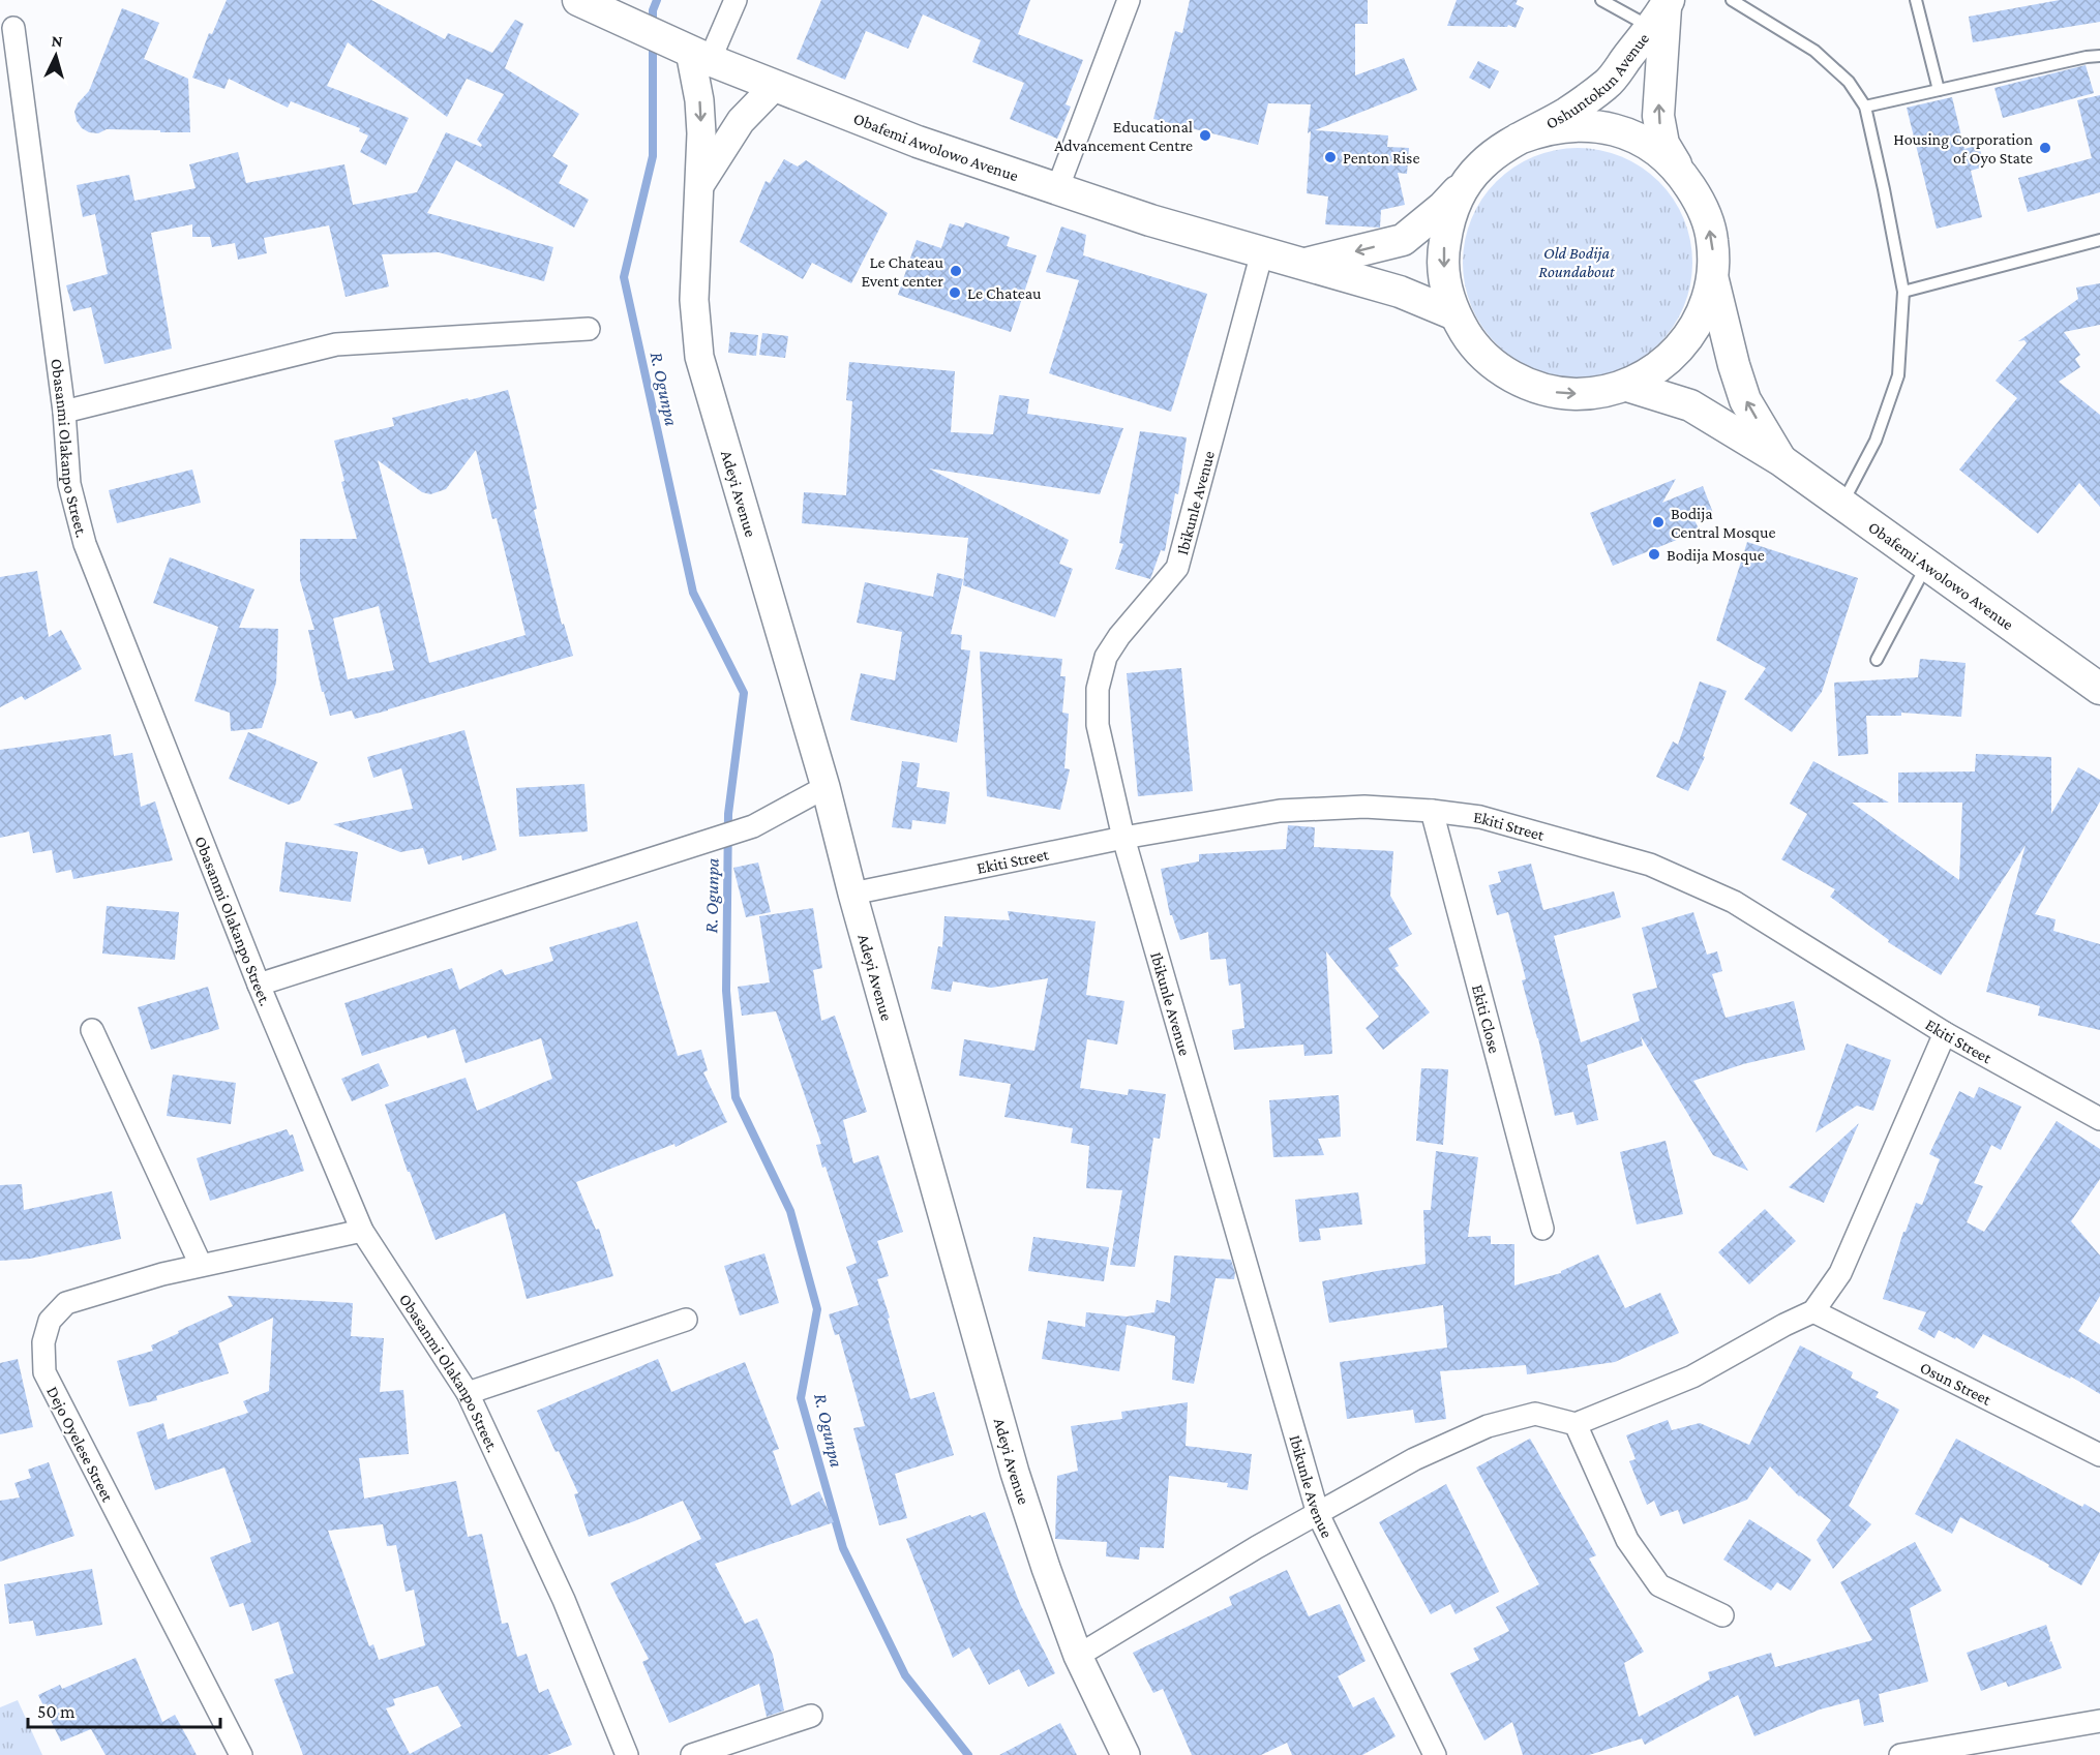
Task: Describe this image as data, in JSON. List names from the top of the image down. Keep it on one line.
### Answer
{"streets":{"main road":["Oshuntokun Avenue","Obafemi Awolowo Avenue"],"street":["Obasanmi Olakanpo Street.","Adeyi Avenue","Ibikunle Avenue","Ekiti Street","Ekiti Close","Osun Street","Dejo Oyelese Street"]},"crossings":[["Obafemi Awolowo Avenue","Adeyi Avenue"],["Obafemi Awolowo Avenue","Ibikunle Avenue"],["Obasanmi Olakanpo Street.","Dejo Oyelese Street"],["Adeyi Avenue","Ekiti Street"],["Ibikunle Avenue","Ekiti Street"],["Ekiti Street","Ekiti Close"]],"water":["R. Ogunpa"],"parks":["Old Bodija Roundabout"],"places":["Educational Advancement Centre","Housing Corporation of Oyo State","Penton Rise","Le Chateau Event center","Le Chateau","Bodija Central Mosque","Bodija Mosque"],"scale_bar":"50 m","north":"top"}
